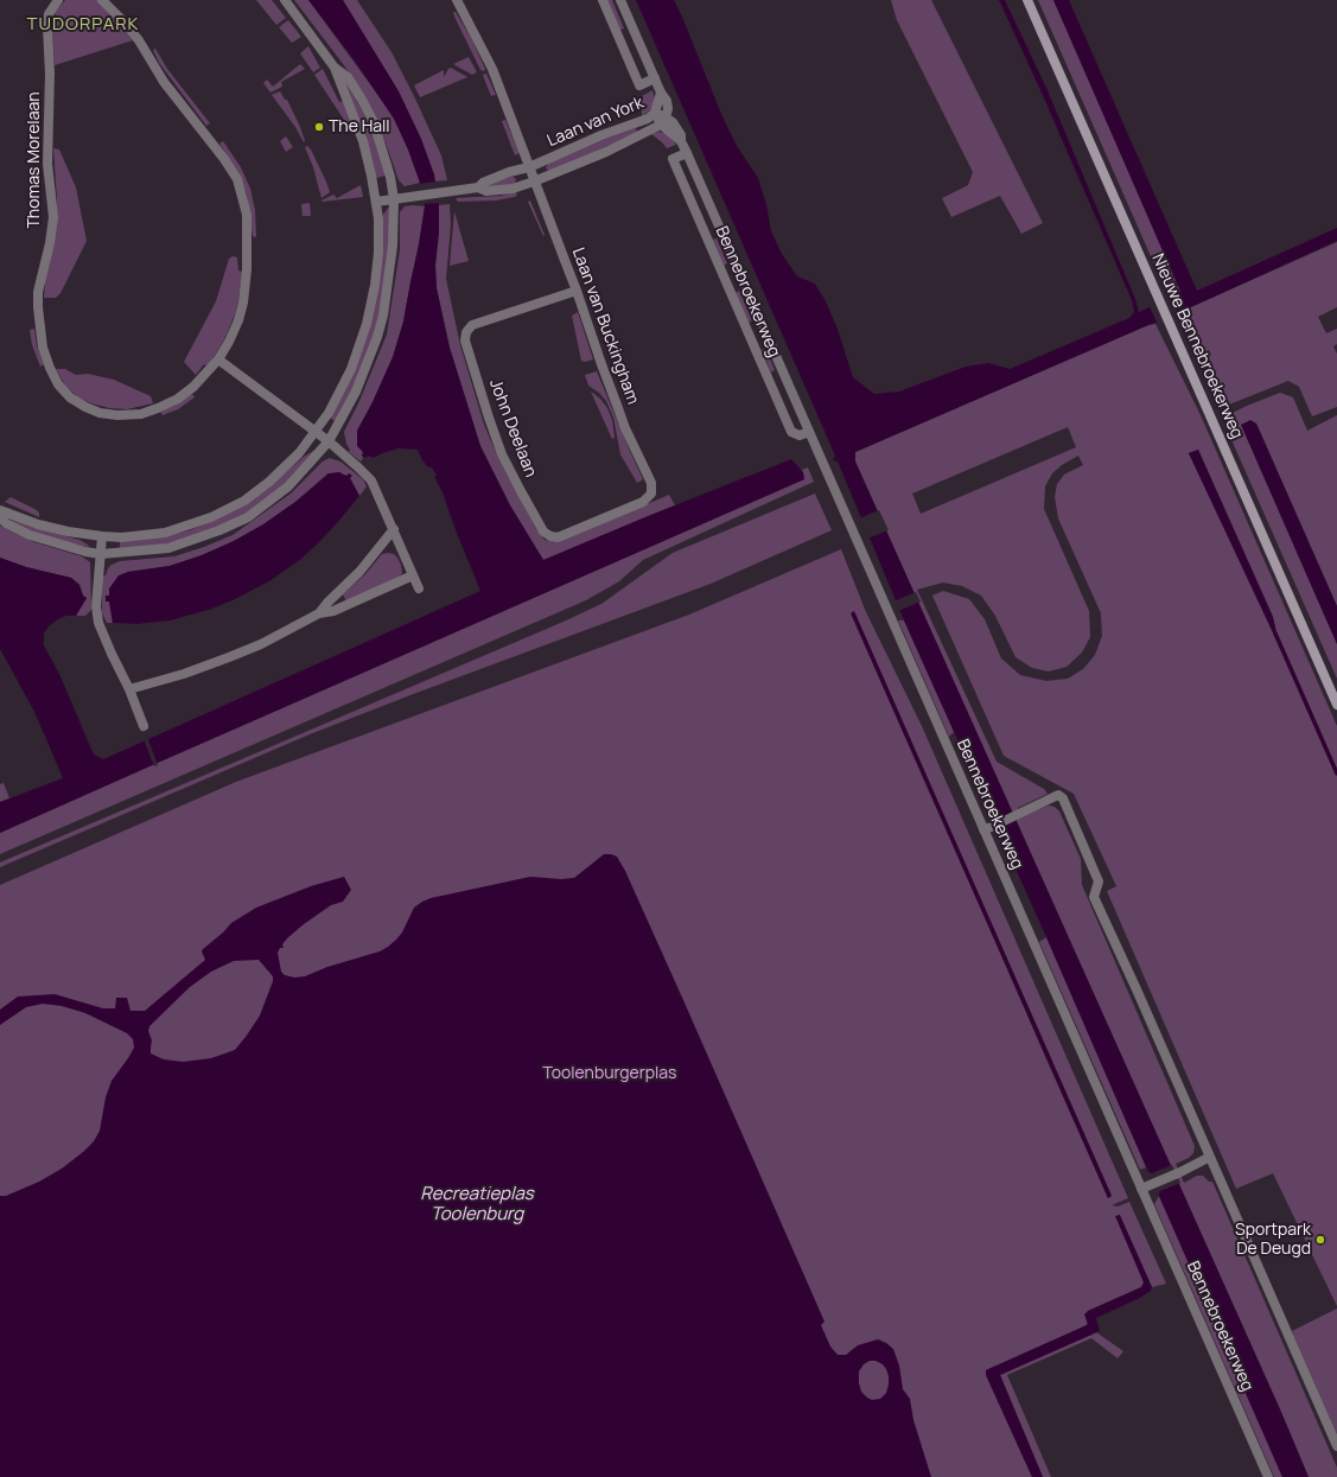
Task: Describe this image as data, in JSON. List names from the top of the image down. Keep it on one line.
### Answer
{"streets":{"main road":["Nieuwe Bennebroekerweg"],"street":["Laan van York","Thomas Morelaan","Bennebroekerweg","Laan van Buckingham","John Deelaan"]},"crossings":[["Laan van York","Bennebroekerweg"],["Laan van York","Laan van Buckingham"],["Laan van Buckingham","John Deelaan"]],"districts":["TUDORPARK"],"water":["Recreatieplas Toolenburg"],"parks":["Toolenburgerplas"],"places":["The Hall","Sportpark De Deugd"]}
